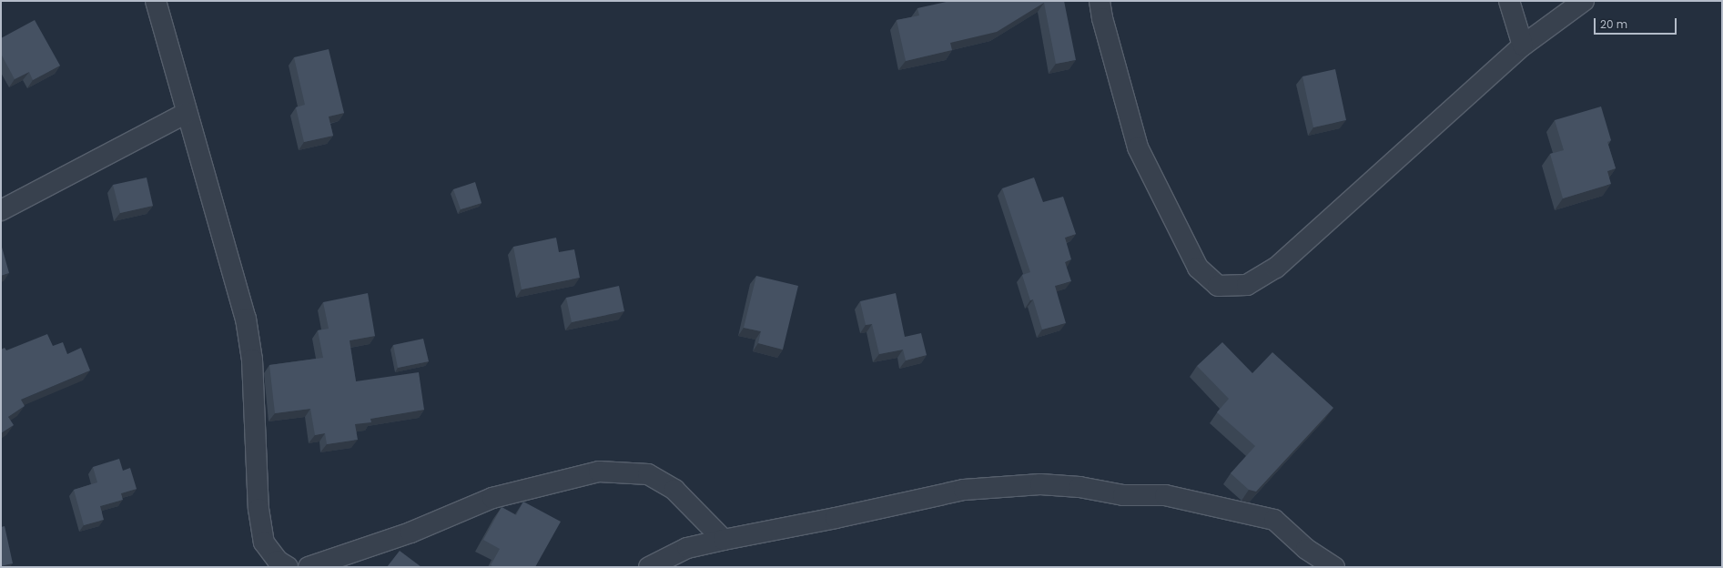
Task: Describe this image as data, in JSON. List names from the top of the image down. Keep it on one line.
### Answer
{"scale_bar":"20 m"}
